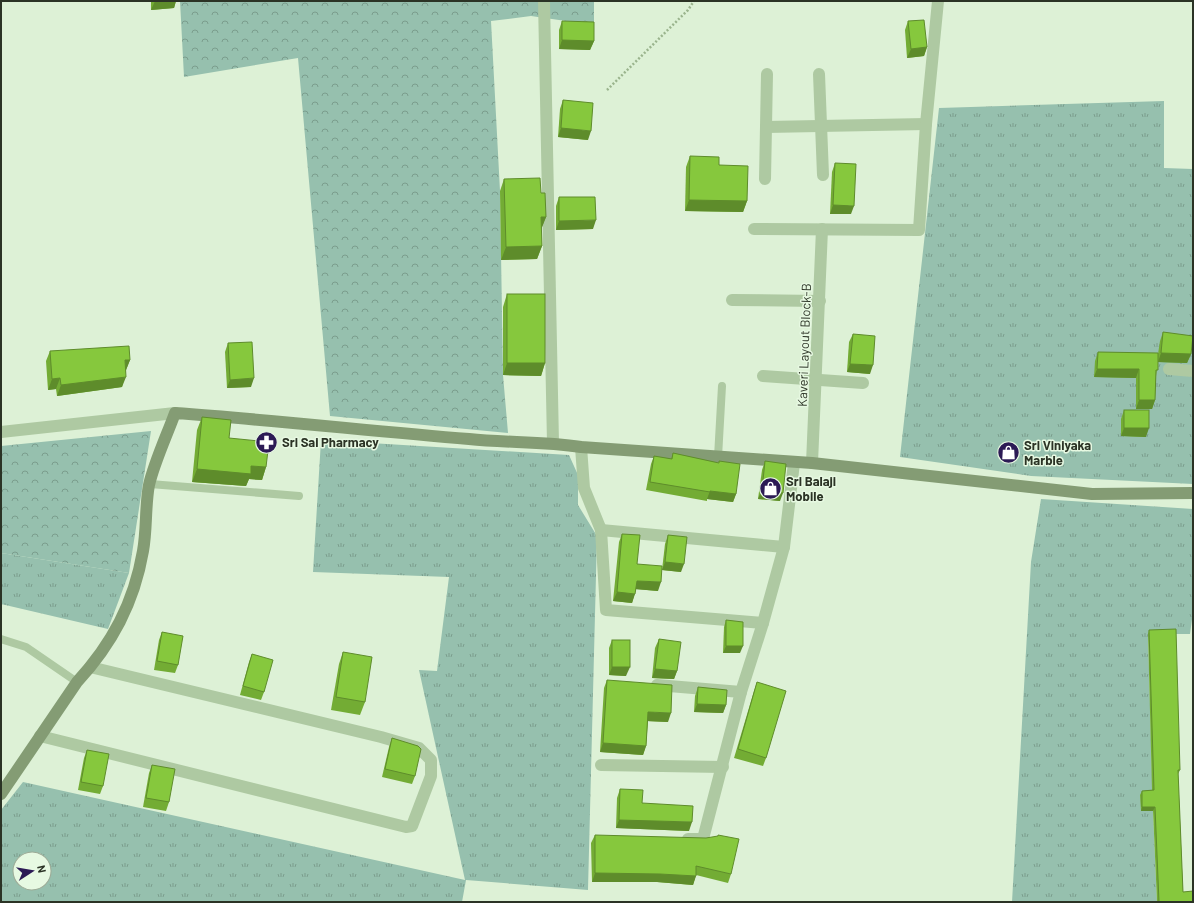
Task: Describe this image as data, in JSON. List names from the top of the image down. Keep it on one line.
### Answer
{"streets":{"street":["Kaveri Layout Block-B"]},"places":{"pharmacy":["Sri Sai Pharmacy"],"shop":["Sri Viniyaka Marble","Sri Balaji Mobile"]},"north":"right"}
